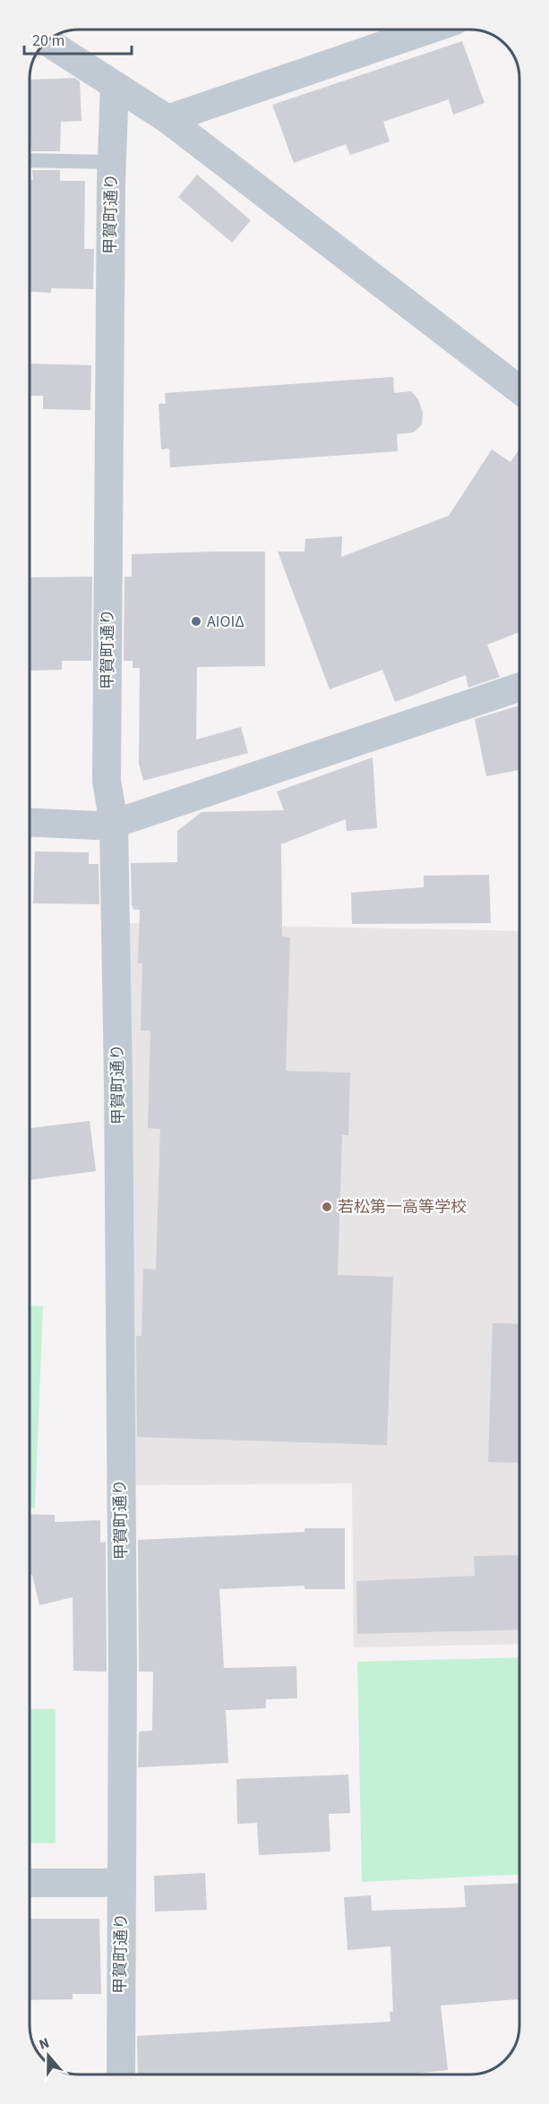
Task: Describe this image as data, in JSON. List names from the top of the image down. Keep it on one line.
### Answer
{"streets":{"street":["甲賀町通り"]},"places":["AIOIΔ","若松第一高等学校"],"scale_bar":"20 m","north":"top"}
